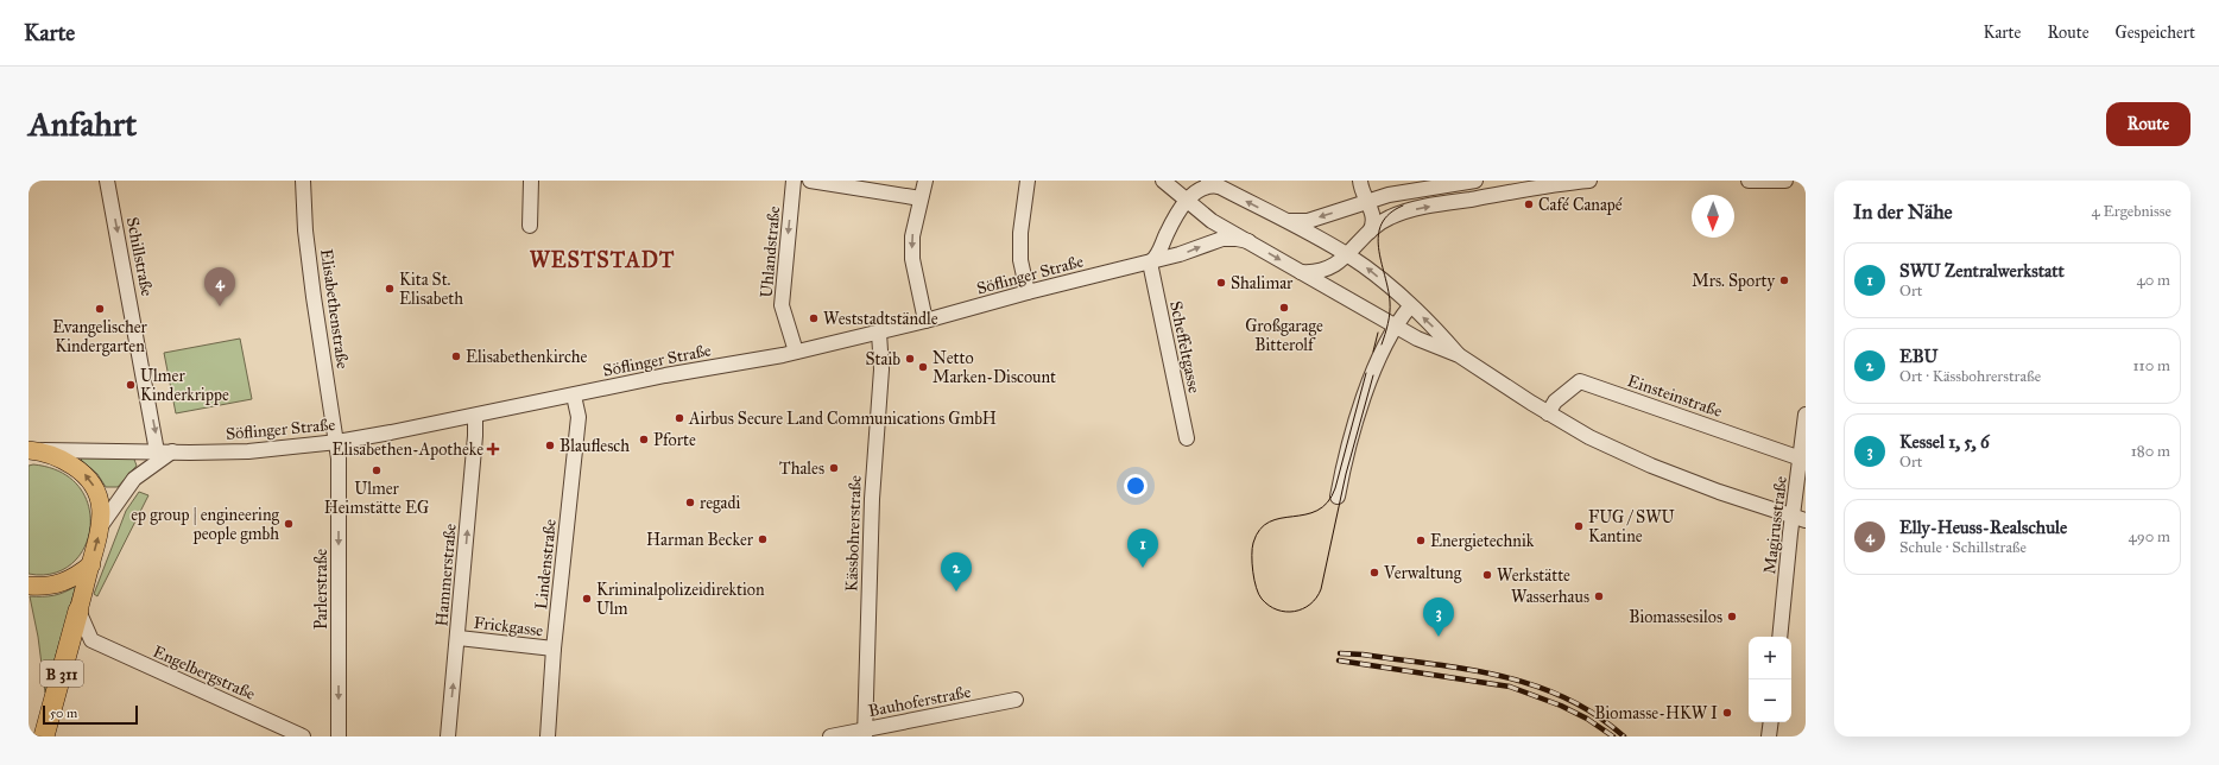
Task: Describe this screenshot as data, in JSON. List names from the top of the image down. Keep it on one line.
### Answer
{"streets":{"highway":["B 311"],"street":["Uhlandstraße","Schillstraße","Söflinger Straße","Elisabethenstraße","Scheffeltgasse","Einsteinstraße","Magirusstraße","Kässbohrerstraße","Lindenstraße","Hammerstraße","Parlerstraße","Frickgasse","Engelbergstraße","Bauhoferstraße"]},"crossings":[["Uhlandstraße","Söflinger Straße"],["Schillstraße","Söflinger Straße"],["Söflinger Straße","Elisabethenstraße"],["Söflinger Straße","Scheffeltgasse"],["Söflinger Straße","Kässbohrerstraße"],["Söflinger Straße","Lindenstraße"],["Söflinger Straße","Hammerstraße"],["Söflinger Straße","Parlerstraße"],["Söflinger Straße","B 311"],["Elisabethenstraße","Parlerstraße"],["Einsteinstraße","Magirusstraße"],["Kässbohrerstraße","Bauhoferstraße"],["Lindenstraße","Frickgasse"],["Hammerstraße","Frickgasse"]],"one_way":["Schillstraße","Hammerstraße","Parlerstraße"],"districts":["WESTSTADT"],"places":{"other":["Café Canapé","Mrs. Sporty","Shalimar","Kita St. Elisabeth","Großgarage Bitterolf","Evangelischer Kindergarten","Weststadtständle","Elisabethenkirche","Staib","Netto Marken-Discount","Ulmer Kinderkrippe","Airbus Secure Land Communications GmbH","Pforte","Blauflesch","Thales","Ulmer Heimstätte EG","regadi","ep group | engineering people gmbh","FUG / SWU Kantine","Harman Becker","Energietechnik","Verwaltung","Werkstätte","Wasserhaus","Kriminalpolizeidirektion Ulm","Biomassesilos","Biomasse-HKW I"],"health":["Elisabethen-Apotheke"]},"scale_bar":"50 m","north":"bottom","page":{"header":"Karte","nav":["Karte","Route","Gespeichert"],"buttons":"Route","title":"Anfahrt","heading":["In der Nähe","4 Ergebnisse"],"list":[{"mark":"1","name":"SWU Zentralwerkstatt","note":"Ort","value":"40 m"},{"mark":"2","name":"EBU","note":"Ort · Kässbohrerstraße","value":"110 m"},{"mark":"3","name":"Kessel 1, 5, 6","note":"Ort","value":"180 m"},{"mark":"4","name":"Elly-Heuss-Realschule","note":"Schule · Schillstraße","value":"490 m"}],"pins":["4","1","2","3"],"map_buttons":["+","−"],"scale":"50 m"}}
